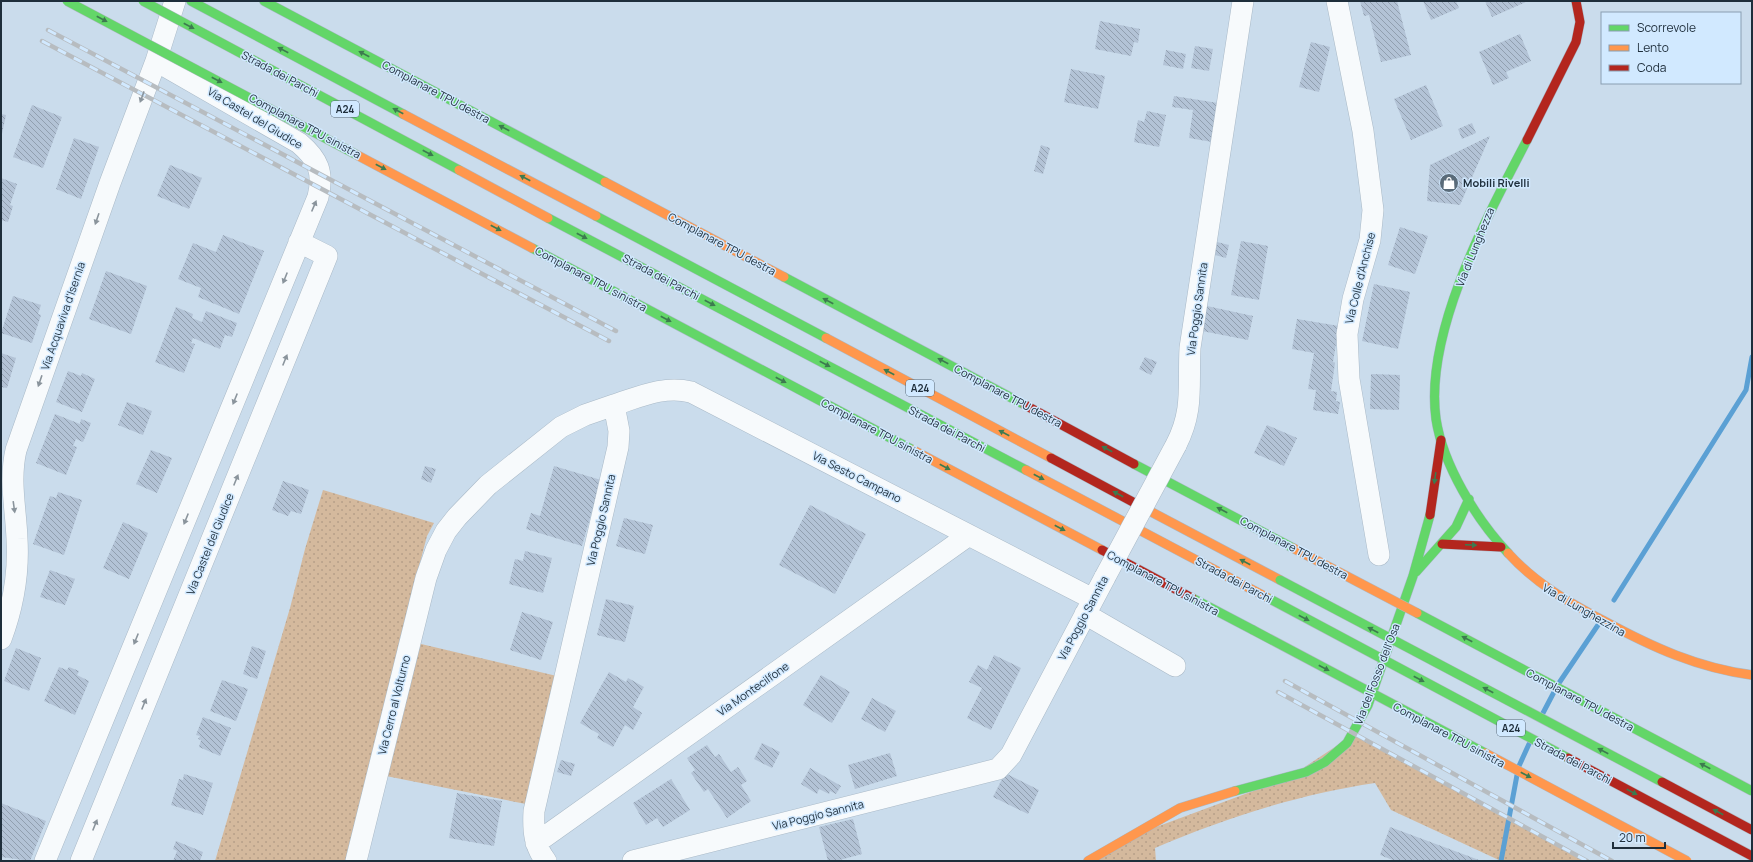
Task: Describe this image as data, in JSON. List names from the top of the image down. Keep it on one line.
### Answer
{"streets":{"main road":["Strada dei Parchi","Complanare TPU destra","A24","Complanare TPU sinistra","Via di Lunghezza","Via di Lunghezzina","Via del Fosso dell'Osa"],"street":["Via Castel del Giudice","Via Colle d'Anchise","Via Poggio Sannita","Via Acquaviva d'Isernia","Via Sesto Campano","Via Montecilfone","Via Cerro al Volturno"]},"crossings":[["Via Castel del Giudice","Via Acquaviva d'Isernia"],["Via di Lunghezza","Via di Lunghezzina"],["Via di Lunghezza","Via del Fosso dell'Osa"],["Via Poggio Sannita","Via Sesto Campano"],["Via Poggio Sannita","Via Montecilfone"],["Via Poggio Sannita","Via Cerro al Volturno"],["Via Sesto Campano","Via Montecilfone"],["Via Sesto Campano","Via Cerro al Volturno"],["Via di Lunghezzina","Via del Fosso dell'Osa"]],"one_way":["Complanare TPU destra","Complanare TPU sinistra","Via Acquaviva d'Isernia"],"places":{"shop":["Mobili Rivelli"]},"legend":["Scorrevole","Lento","Coda"],"scale_bar":"20 m"}
